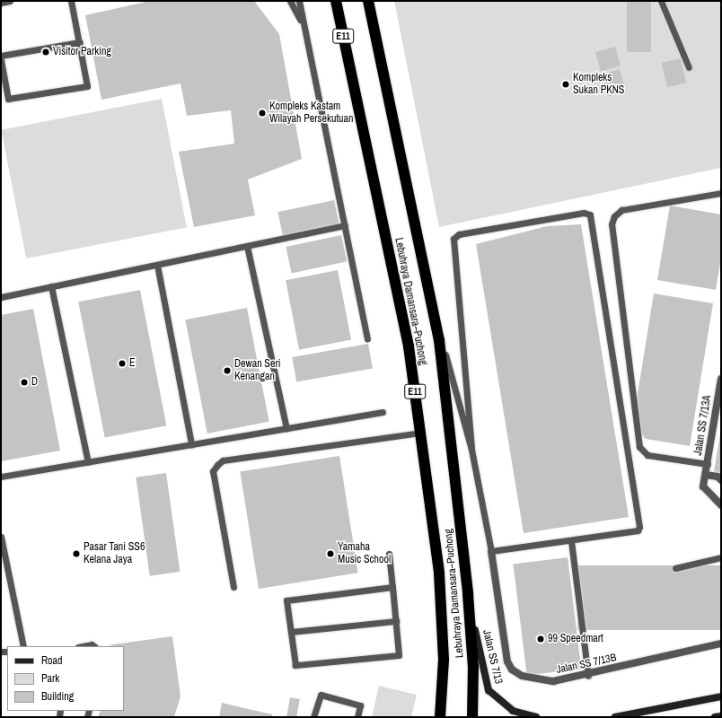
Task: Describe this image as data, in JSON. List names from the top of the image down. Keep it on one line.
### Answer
{"streets":{"highway":["E11","Lebuhraya Damansara–Puchong"],"street":["Jalan SS 7/13A","Jalan SS 7/13","Jalan SS 7/13B"]},"crossings":[["Lebuhraya Damansara–Puchong","Jalan SS 7/13"]],"places":["Visitor Parking","Kompleks Sukan PKNS","Kompleks Kastam Wilayah Persekutuan","E","Dewan Seri Kenangan","D","Pasar Tani SS6 Kelana Jaya","Yamaha Music School","99 Speedmart"],"legend":["Road","Park","Building"]}
